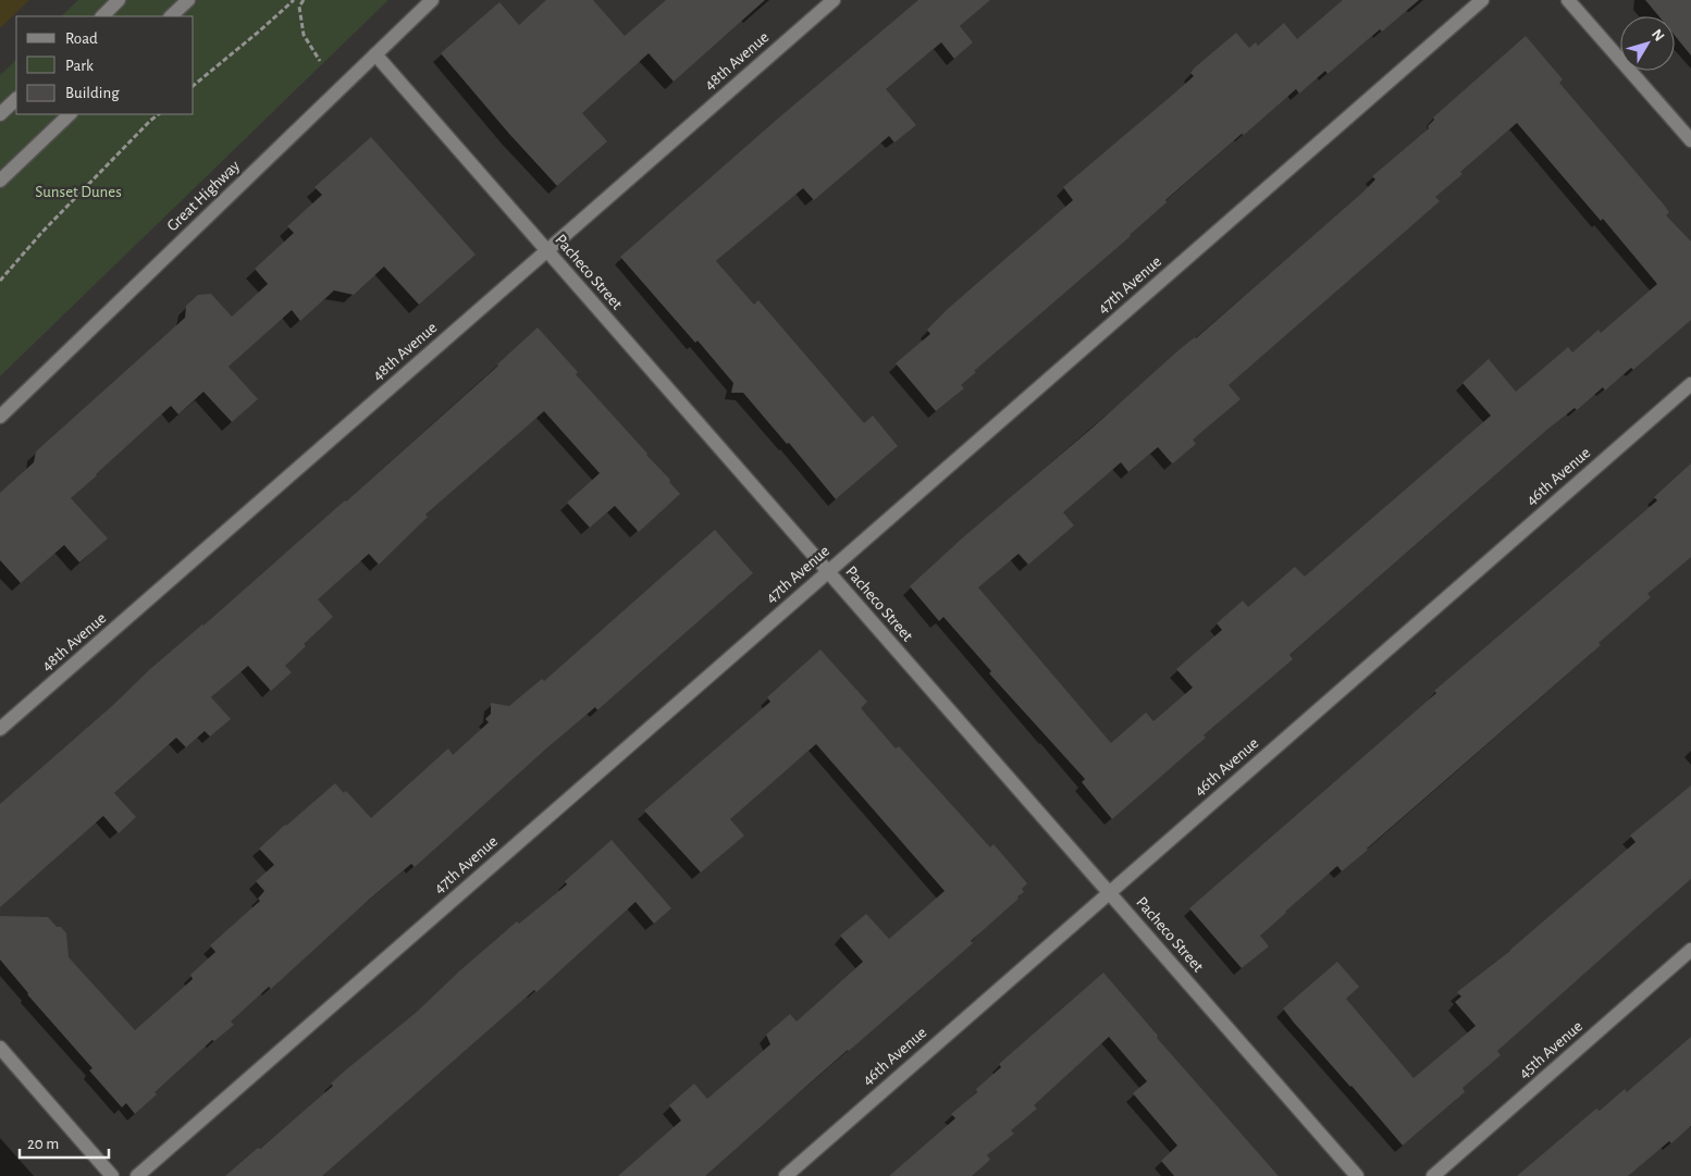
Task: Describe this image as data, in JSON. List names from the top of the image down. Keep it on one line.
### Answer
{"streets":{"street":["48th Avenue","Great Highway","Pacheco Street","47th Avenue","46th Avenue","45th Avenue"]},"crossings":[["48th Avenue","Pacheco Street"],["Great Highway","Pacheco Street"],["Pacheco Street","47th Avenue"],["Pacheco Street","46th Avenue"]],"parks":["Sunset Dunes"],"legend":["Road","Park","Building"],"scale_bar":"20 m","north":"top right"}
